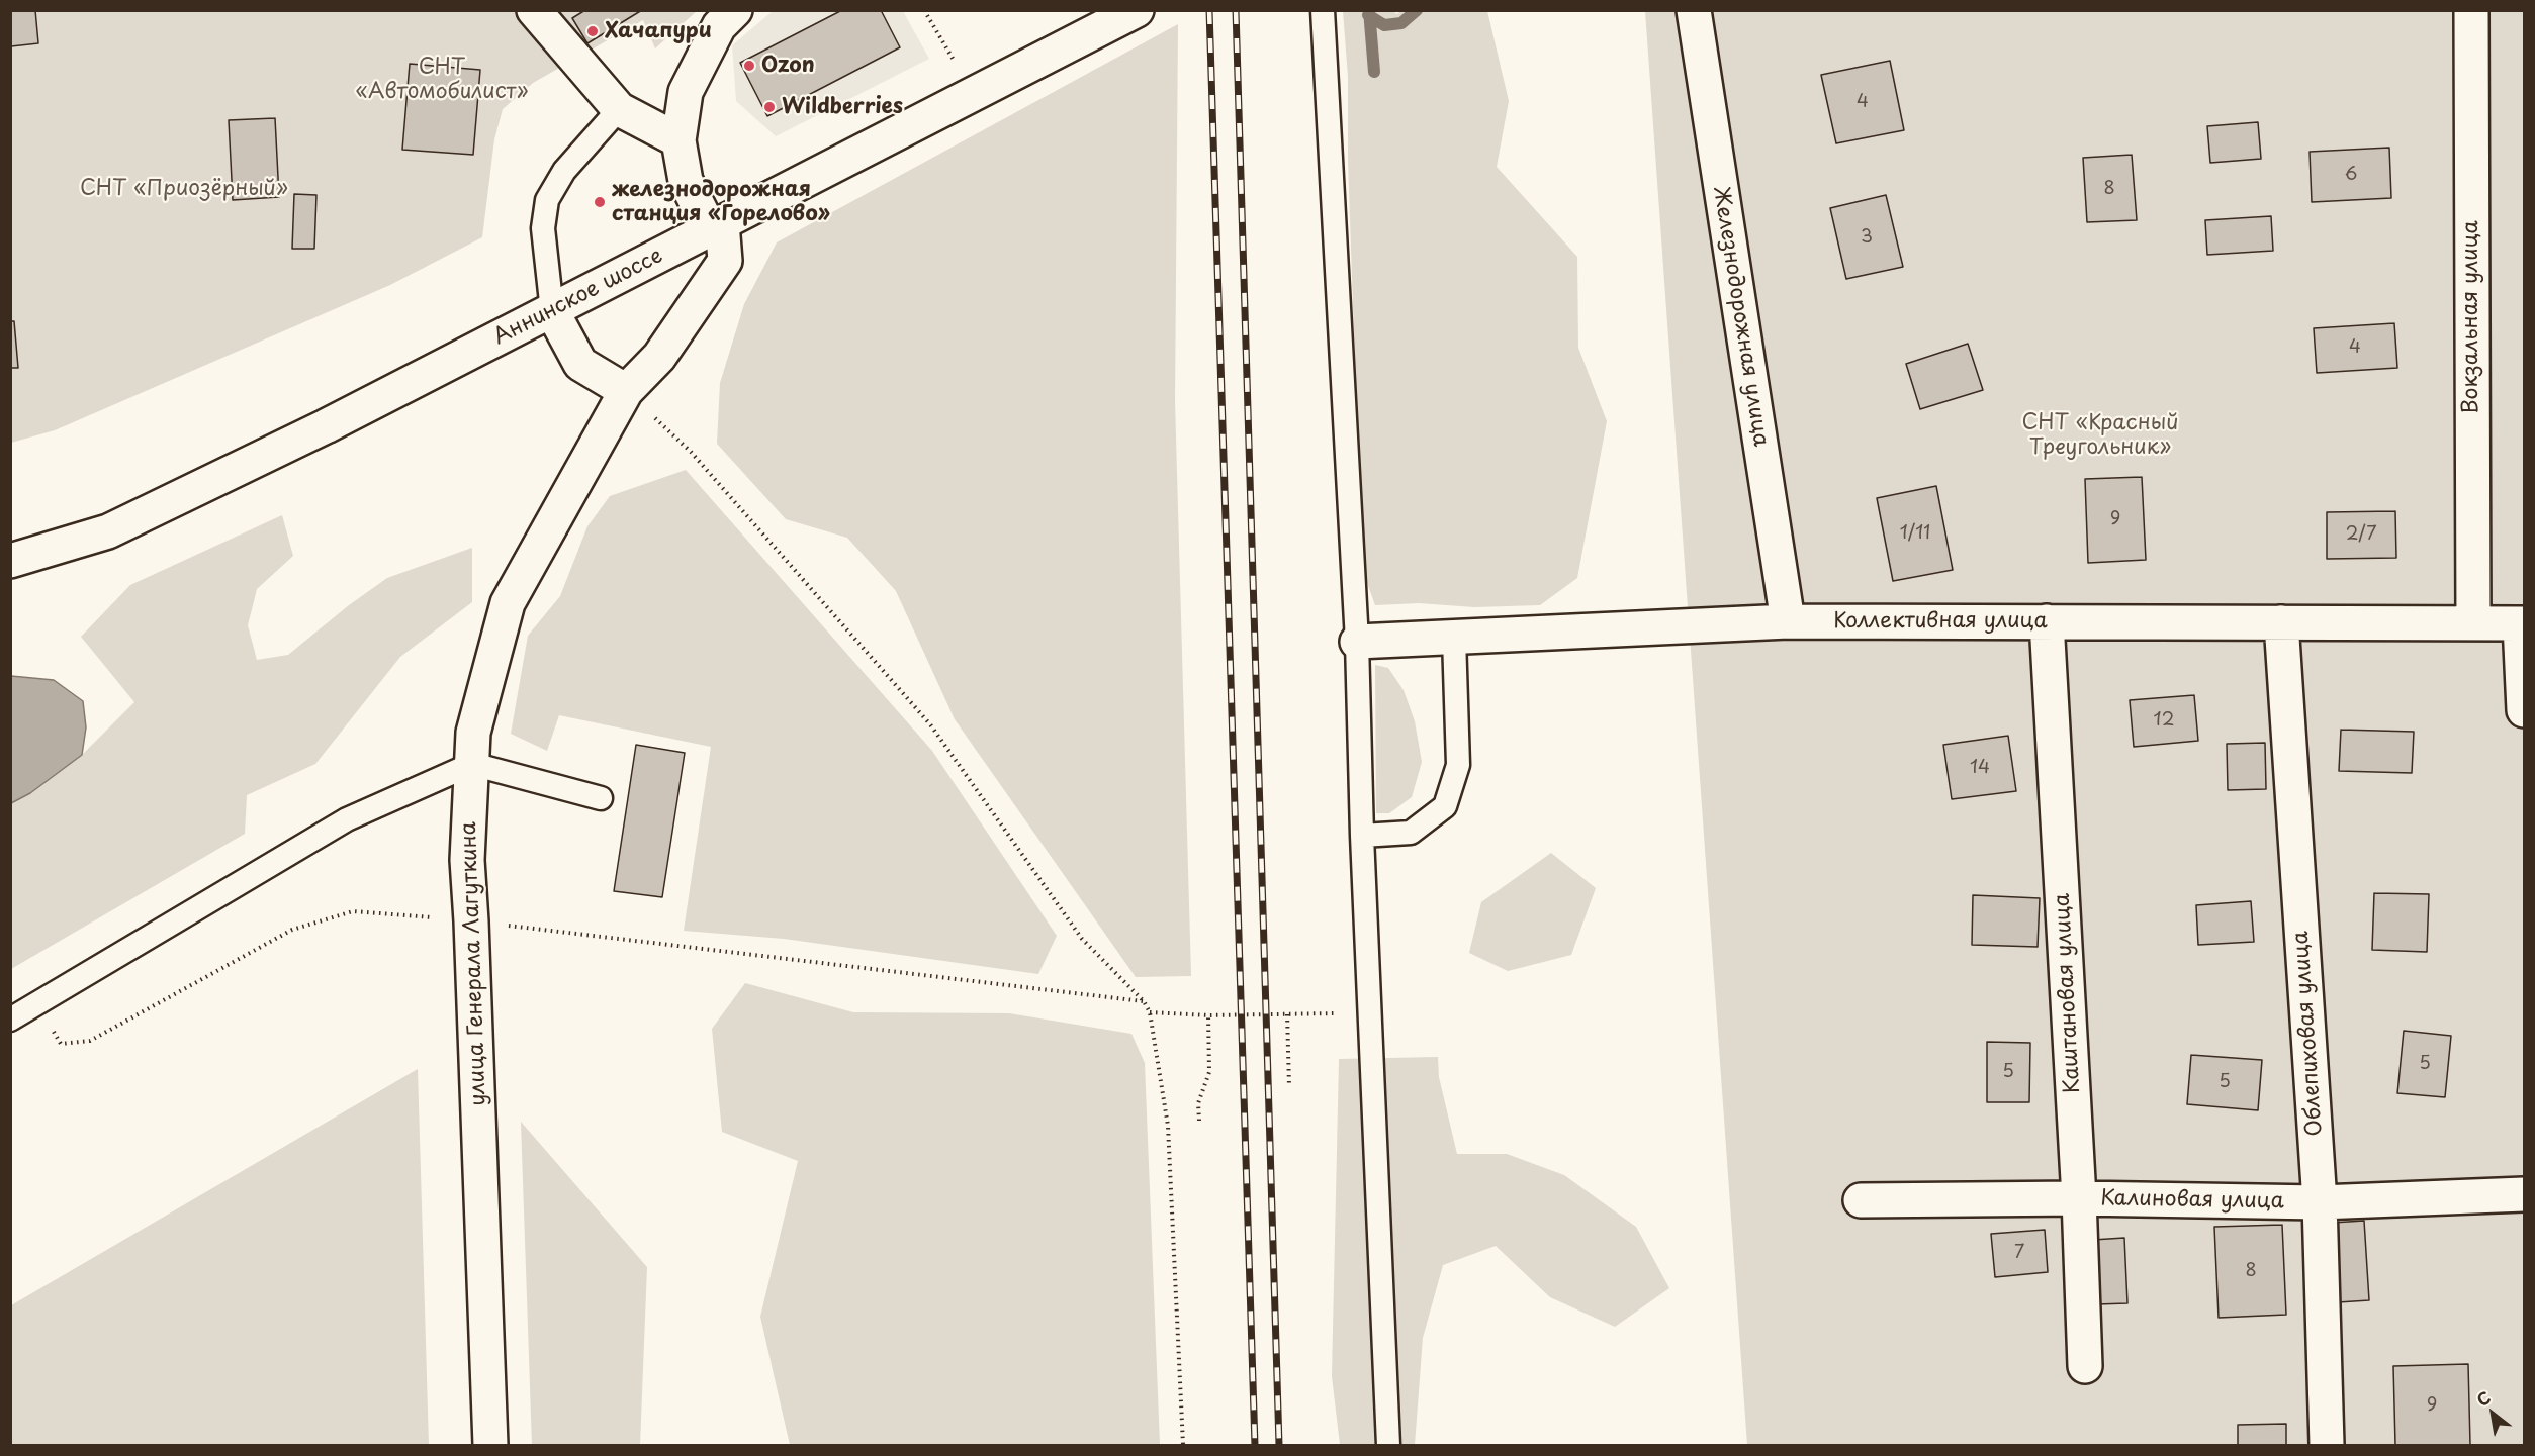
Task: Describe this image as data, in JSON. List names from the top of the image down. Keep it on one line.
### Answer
{"streets":{"street":["Аннинское шоссе","Железнодорожная улица","Вокзальная улица","Коллективная улица","улица Генерала Лагуткина","Каштановая улица","Облепиховая улица","Калиновая улица"]},"crossings":[["Аннинское шоссе","улица Генерала Лагуткина"],["Железнодорожная улица","Коллективная улица"],["Вокзальная улица","Коллективная улица"],["Коллективная улица","Каштановая улица"],["Коллективная улица","Облепиховая улица"],["Каштановая улица","Калиновая улица"],["Облепиховая улица","Калиновая улица"]],"parks":["СНТ «Автомобилист»","СНТ «Приозёрный»","СНТ «Красный Треугольник»"],"places":["Хачапури","Ozon","Wildberries","железнодорожная станция «Горелово»"],"house_numbers":["4","6","8","3","4","9","1/11","2/7","12","14","5","5","5","7","8","9"],"north":"top left"}
